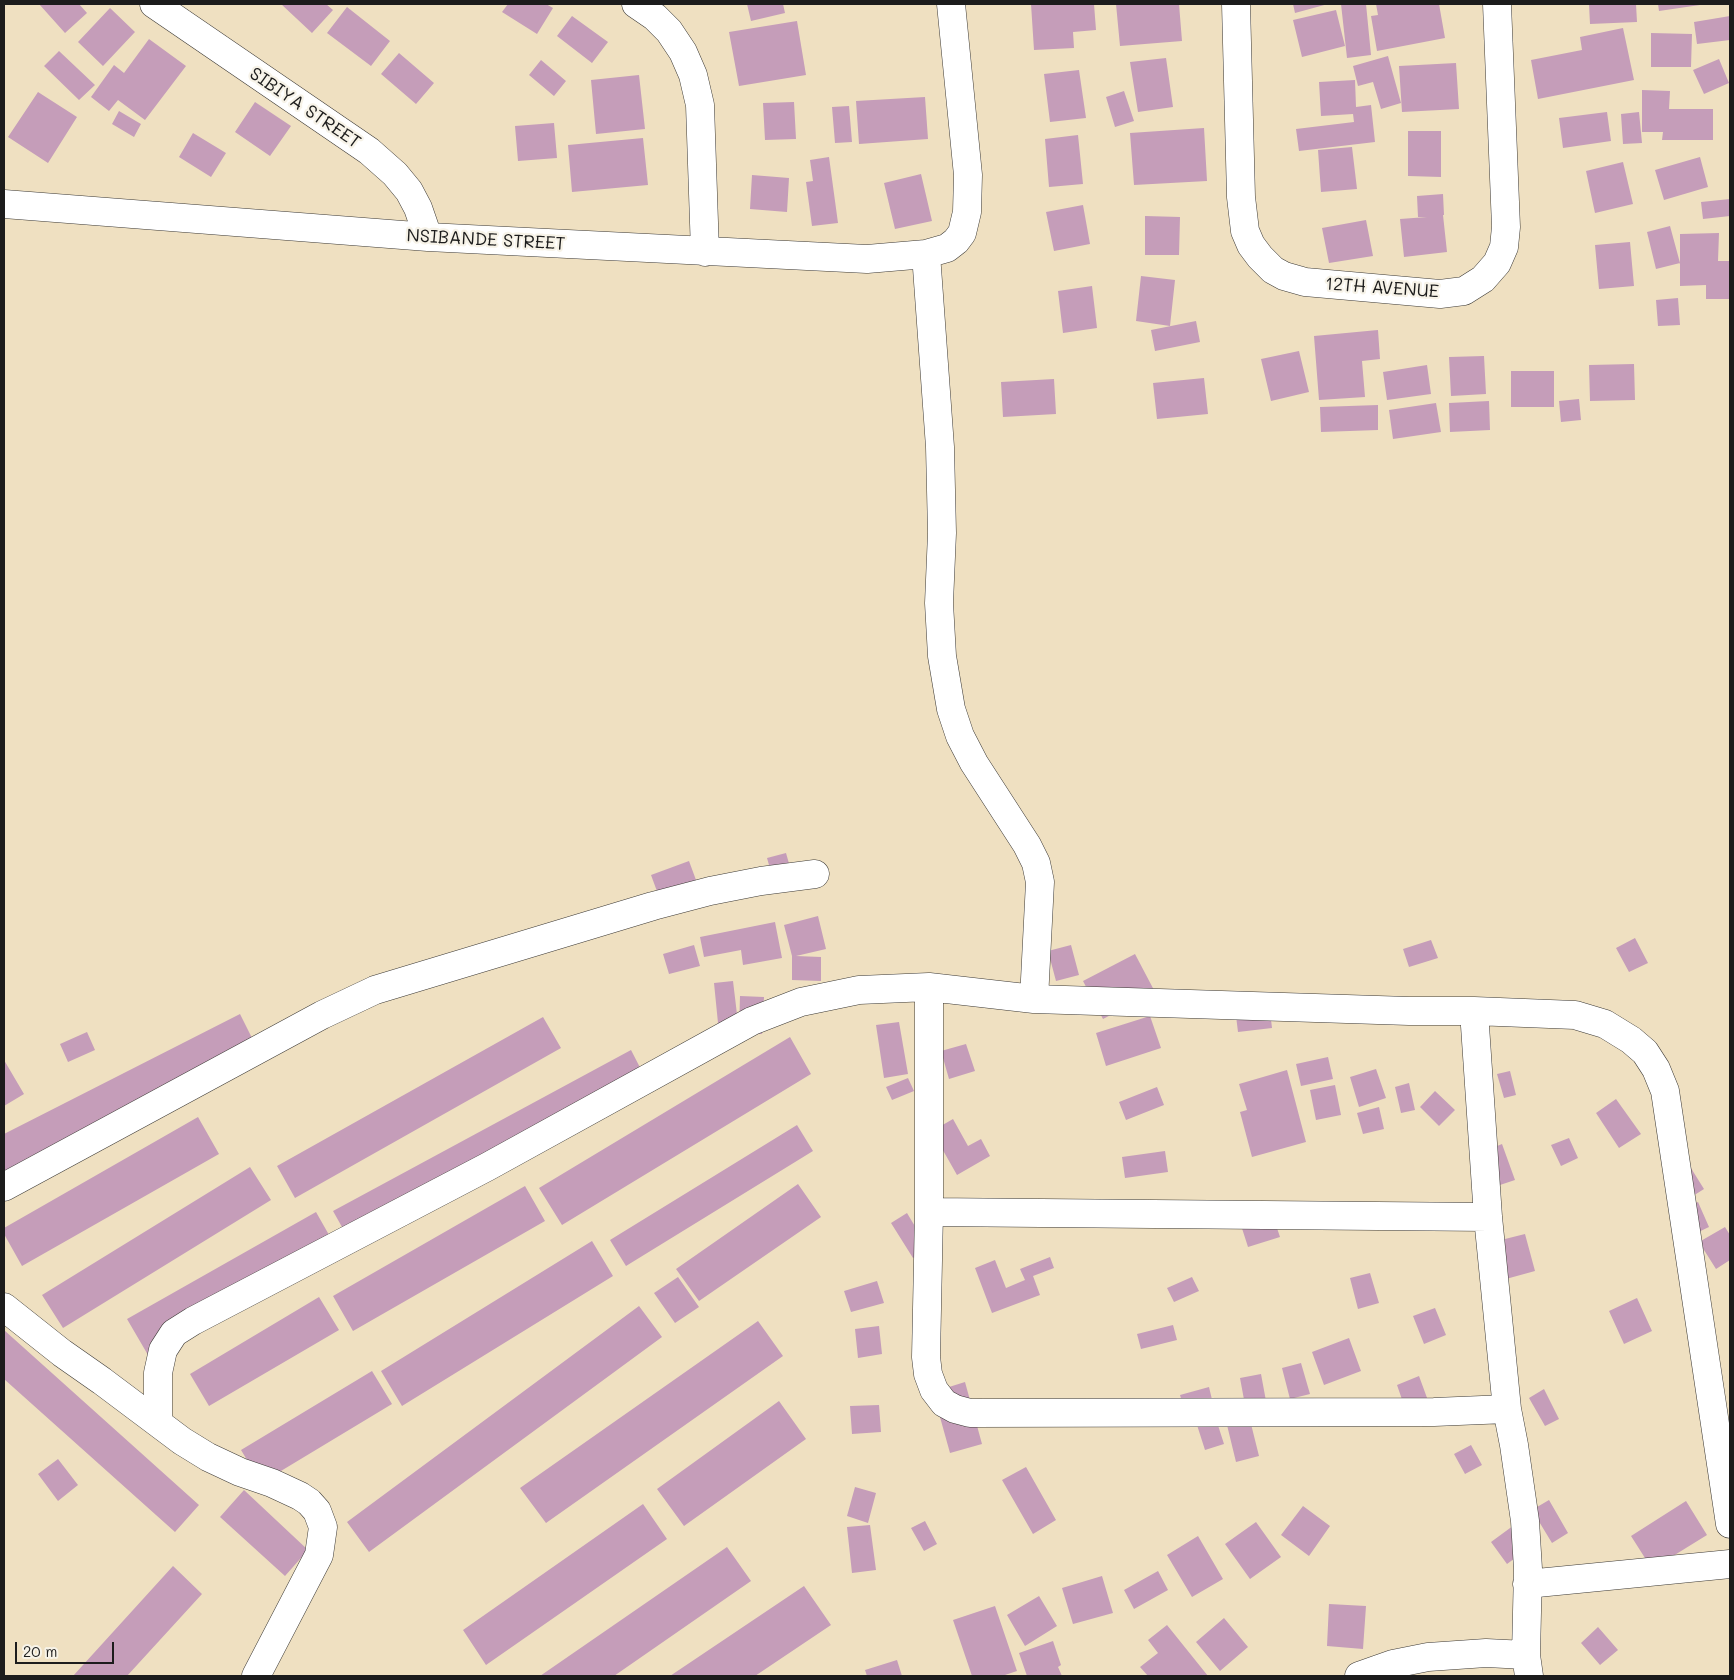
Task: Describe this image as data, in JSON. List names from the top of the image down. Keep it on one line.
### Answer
{"streets":{"street":["SIBIYA STREET","NSIBANDE STREET","12TH AVENUE"]},"crossings":[["SIBIYA STREET","NSIBANDE STREET"]],"scale_bar":"20 m"}
